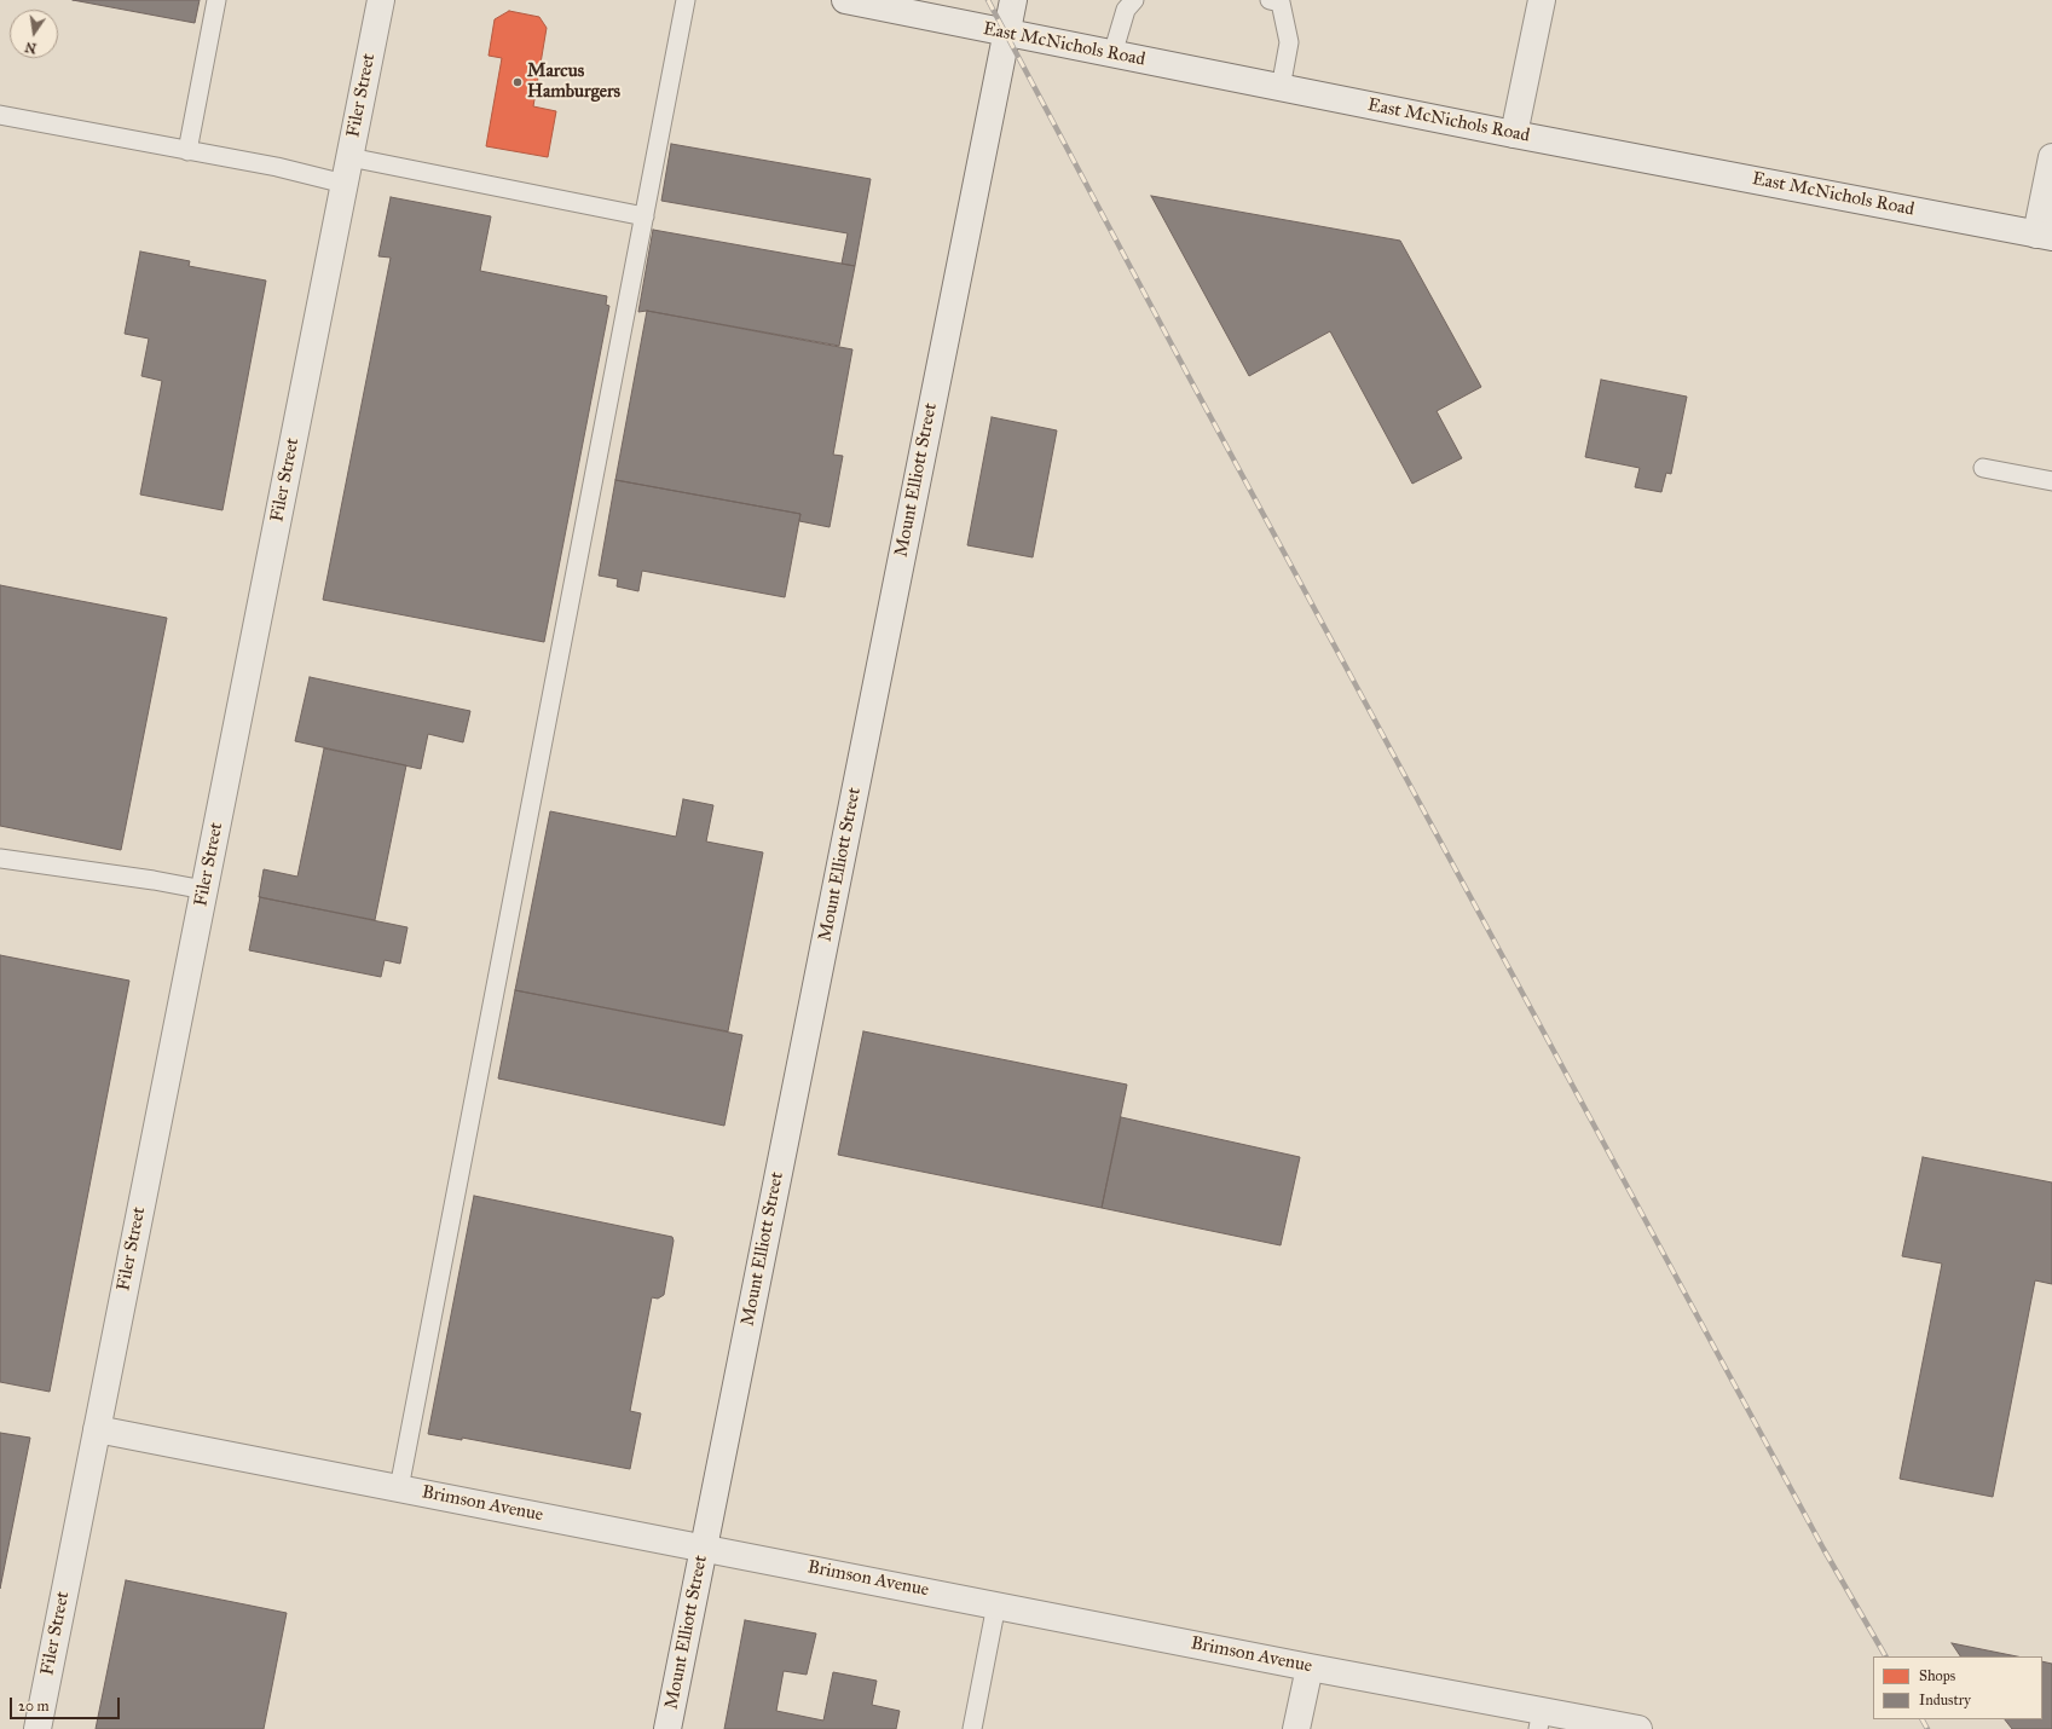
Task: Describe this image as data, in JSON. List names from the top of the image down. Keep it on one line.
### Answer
{"streets":{"street":["East McNichols Road","Filer Street","Mount Elliott Street","Brimson Avenue"]},"crossings":[["East McNichols Road","Mount Elliott Street"],["Filer Street","Brimson Avenue"],["Mount Elliott Street","Brimson Avenue"]],"places":["Marcus Hamburgers"],"legend":["Shops","Industry"],"scale_bar":"20 m","north":"bottom"}
